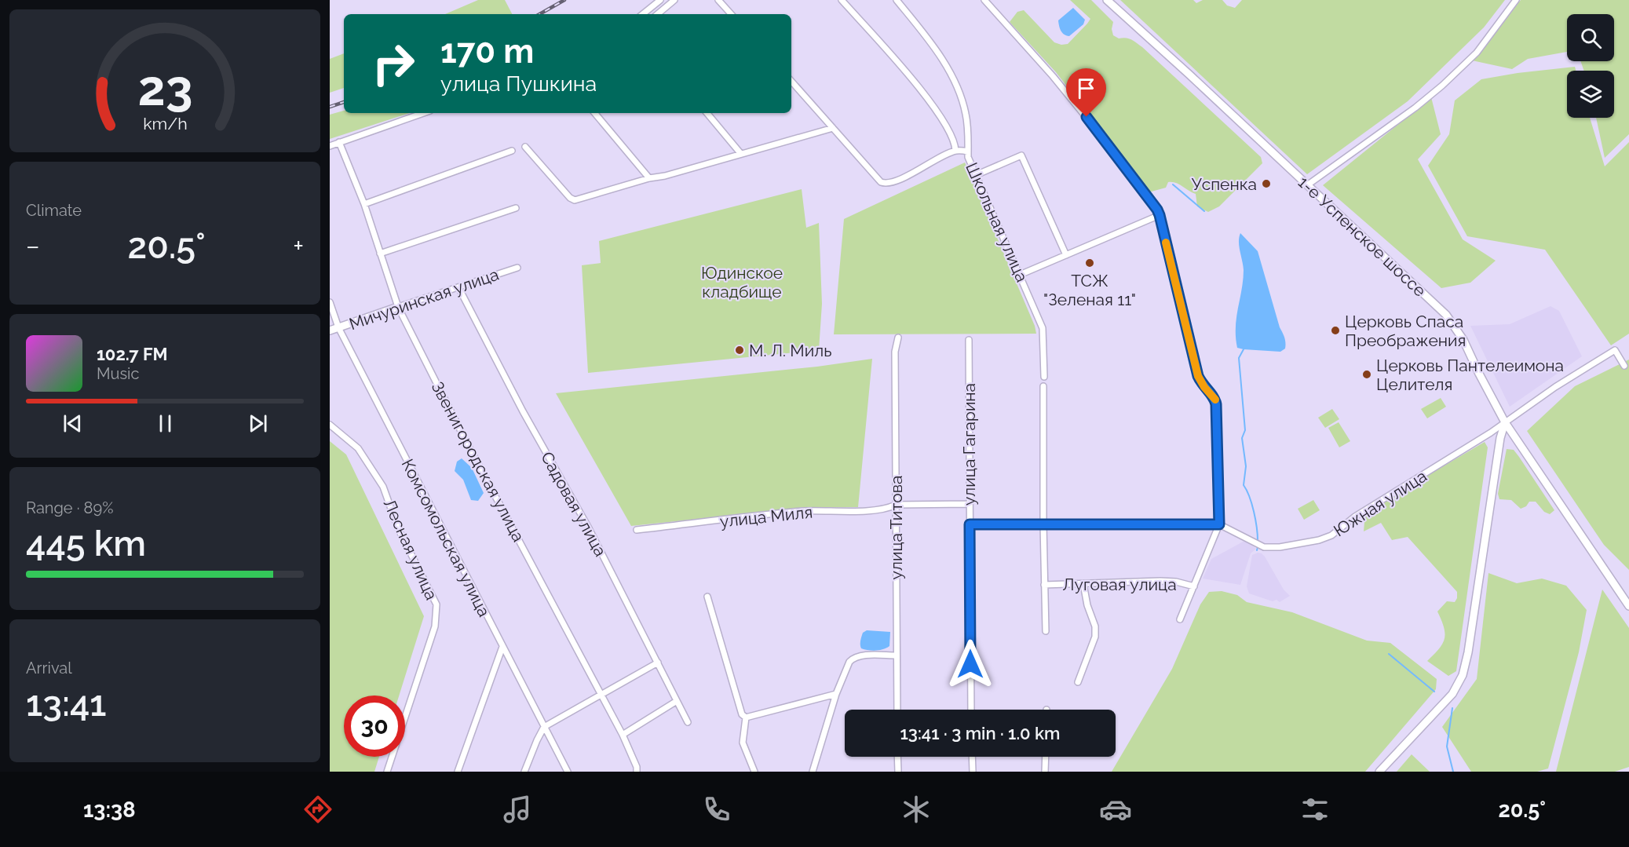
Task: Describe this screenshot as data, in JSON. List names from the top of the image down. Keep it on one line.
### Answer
{"streets":{"main road":["1-е Успенское шоссе","Мичуринская улица"],"street":["Школьная улица","улица Гагарина","Звенигородская улица","Южная улица","Садовая улица","улица Миля","улица Титова","Комсомольская улица","Лесная улица","Луговая улица"]},"crossings":[["1-е Успенское шоссе","Южная улица"],["Мичуринская улица","Звенигородская улица"],["Мичуринская улица","Садовая улица"],["Мичуринская улица","Комсомольская улица"],["улица Гагарина","улица Миля"],["улица Миля","улица Титова"]],"parks":["Юдинское кладбище"],"places":["Успенка","ТСЖ \"Зеленая 11\"","Церковь Спаса Преображения","М. Л. Миль","Церковь Пантелеимона Целителя"],"page":{"turn":["170 m","улица Пушкина"],"tile":["Climate",["Range · 89%","445 km"],["Arrival","13:41"]],"heat":["−","20.5°","+"],"song":["102.7 FM","Music"],"limit":"30","trip":"13:41 · 3 min · 1.0 km","tabs":["13:38","20.5°"],"gauge":["23","km/h"]}}
